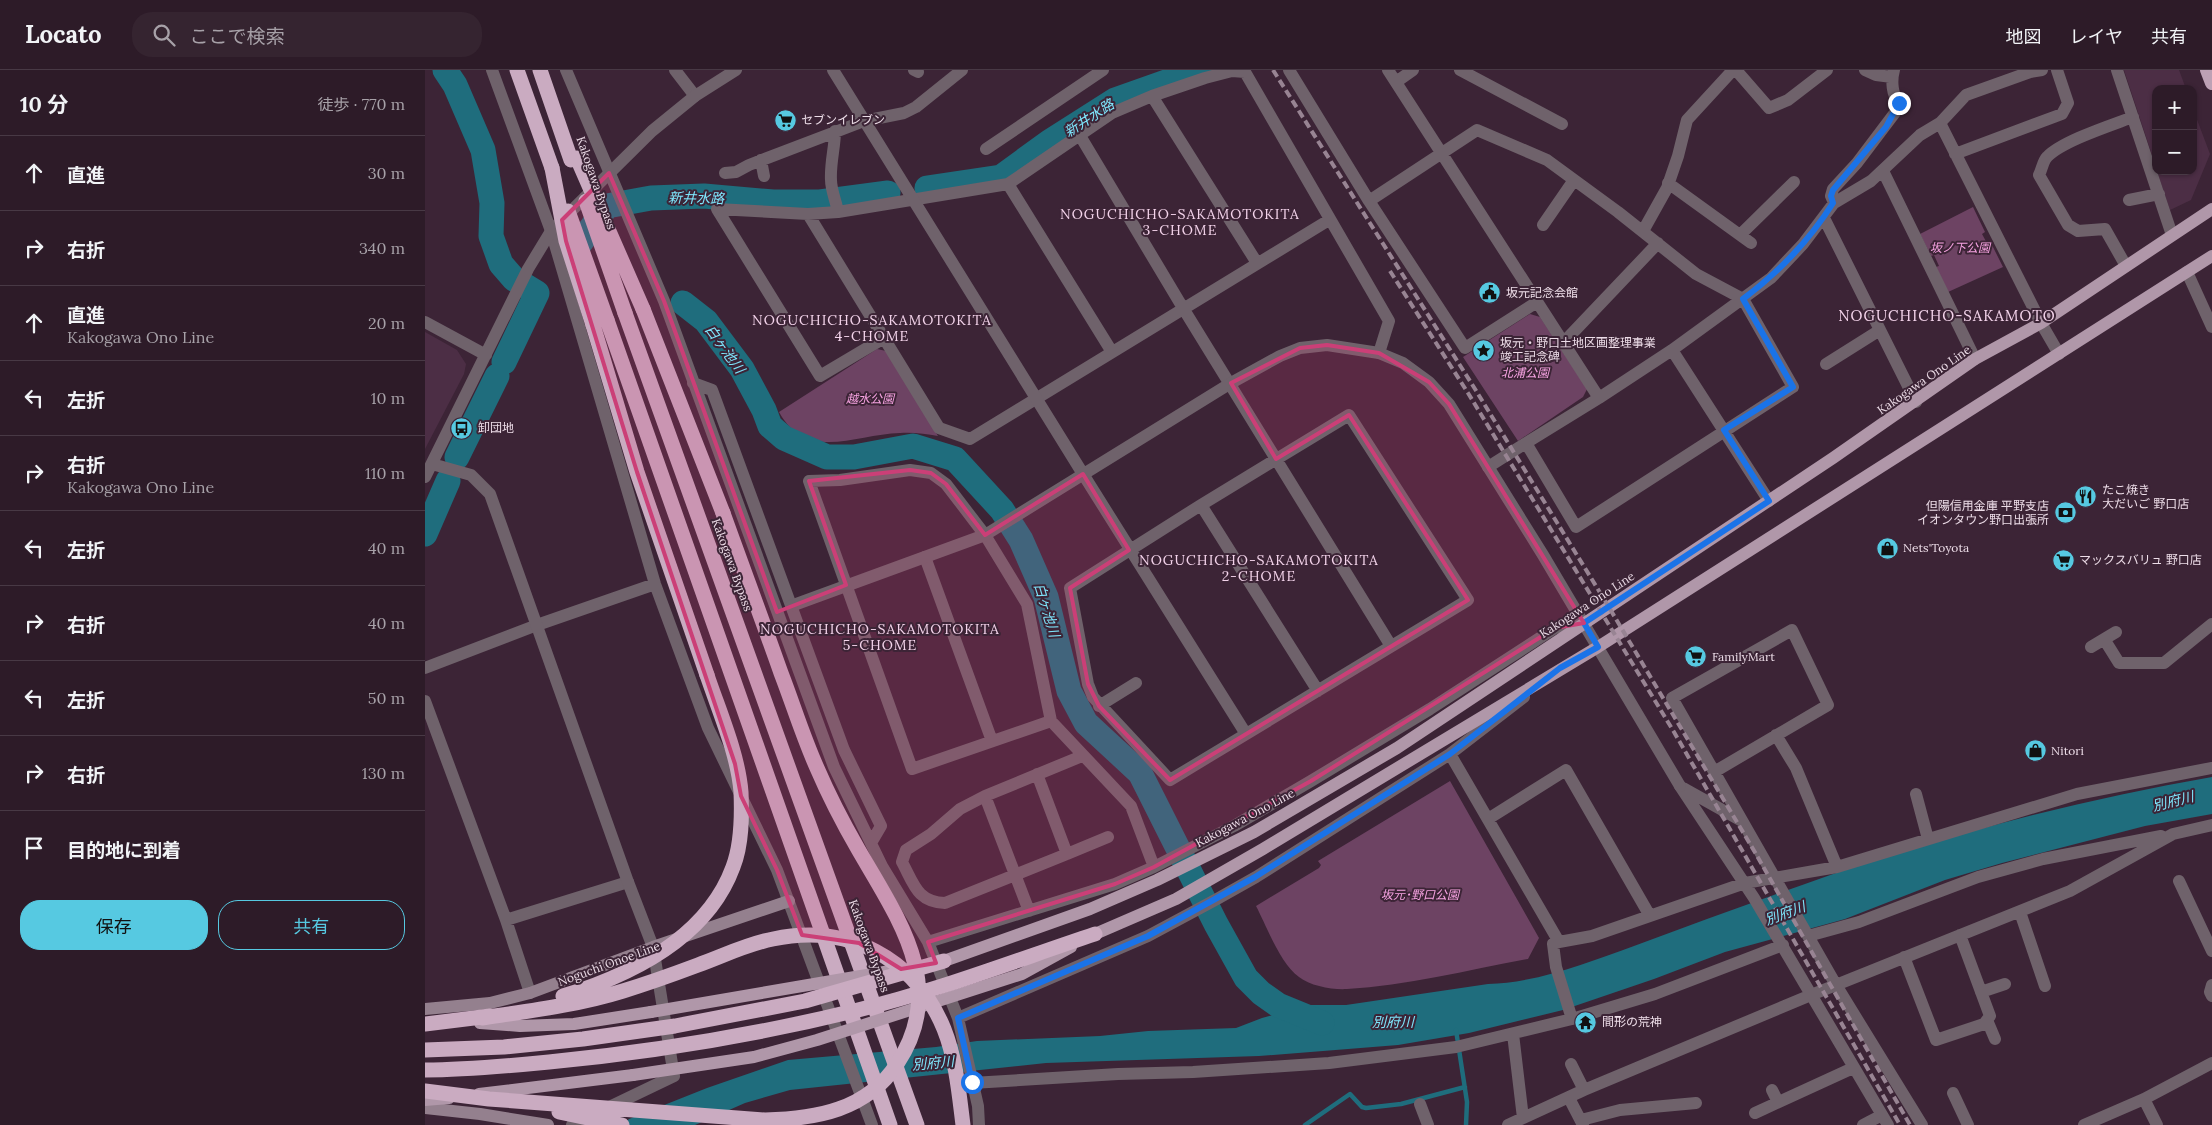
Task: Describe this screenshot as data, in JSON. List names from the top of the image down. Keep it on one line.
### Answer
{"streets":{"highway":["Kakogawa Bypass"],"main road":["Kakogawa Ono Line","Noguchi Onoe Line"]},"districts":["NOGUCHICHO-SAKAMOTOKITA 3-CHOME","NOGUCHICHO-SAKAMOTO","NOGUCHICHO-SAKAMOTOKITA 4-CHOME","NOGUCHICHO-SAKAMOTOKITA 2-CHOME","NOGUCHICHO-SAKAMOTOKITA 5-CHOME"],"water":["新井水路","白ヶ池川","別府川"],"parks":["坂ノ下公園","北浦公園","越水公園","坂元･野口公園"],"places":{"supermarket":["セブンイレブン","マックスバリュ 野口店","FamilyMart"],"public building":["坂元記念会館"],"place":["坂元・野口土地区画整理事業 竣工記念碑"],"bus stop":["卸団地"],"restaurant":["たこ焼き 大だいご 野口店"],"bank":["但陽信用金庫 平野支店 イオンタウン野口出張所"],"shop":["Nets'Toyota","Nitori"],"temple":["間形の荒神"]},"page":{"header":"Locato","search":"ここで検索","nav":["地図","レイヤ","共有"],"heading":["10 分","徒歩 · 770 m"],"map_buttons":["+","−"],"list":[["直進","30 m"],["右折","340 m"],["直進","Kakogawa Ono Line","20 m"],["左折","10 m"],["右折","Kakogawa Ono Line","110 m"],["左折","40 m"],["右折","40 m"],["左折","50 m"],["右折","130 m"],"目的地に到着"],"buttons":["保存","共有"]}}
